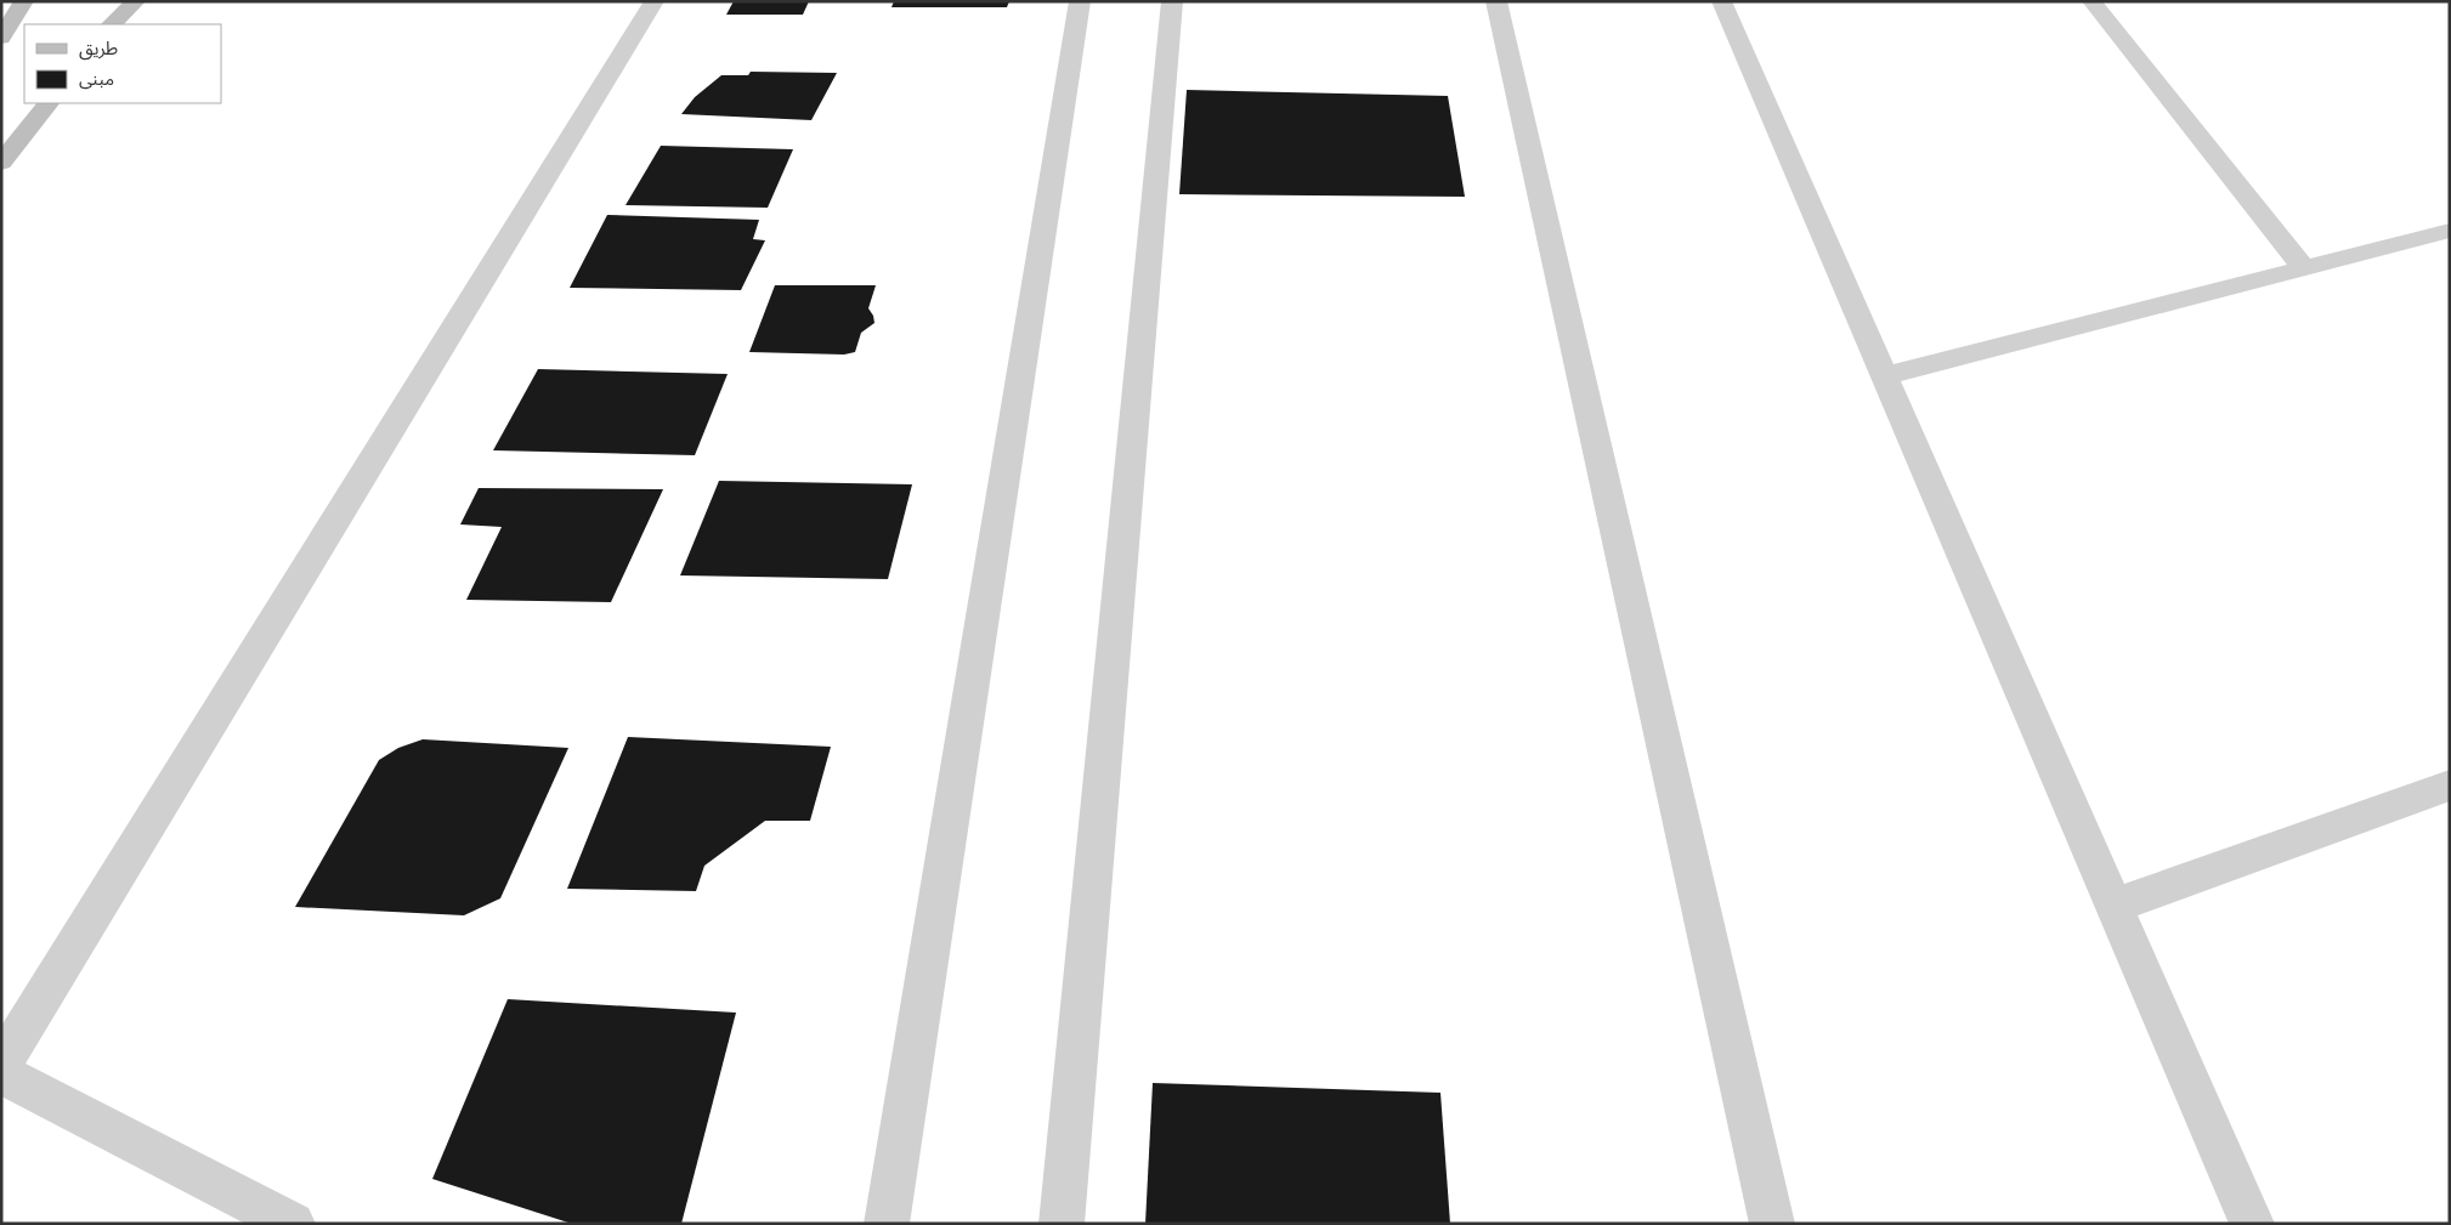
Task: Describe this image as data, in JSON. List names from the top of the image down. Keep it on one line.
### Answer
{"legend":["طريق","مبنى"]}
